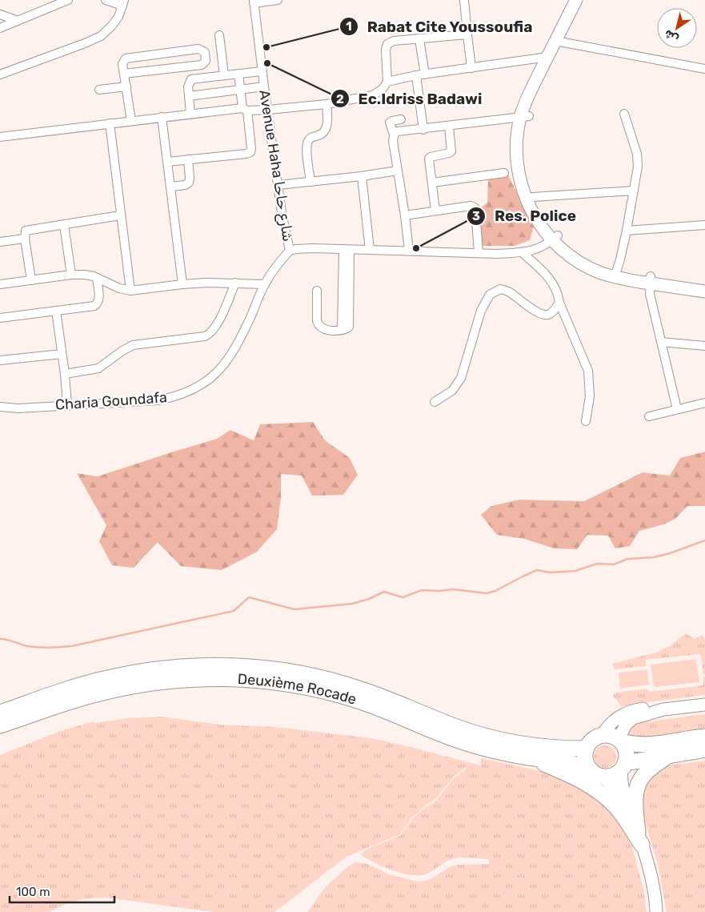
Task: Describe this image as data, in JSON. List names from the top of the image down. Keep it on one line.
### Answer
{"streets":{"highway":["Deuxième Rocade"],"street":["Avenue Haha شارع حاحا","Charia Goundafa"]},"crossings":[["Avenue Haha شارع حاحا","Charia Goundafa"]],"places":["Rabat Cite Youssoufia","Ec.Idriss Badawi","Res. Police"],"scale_bar":"100 m","north":"bottom left"}
